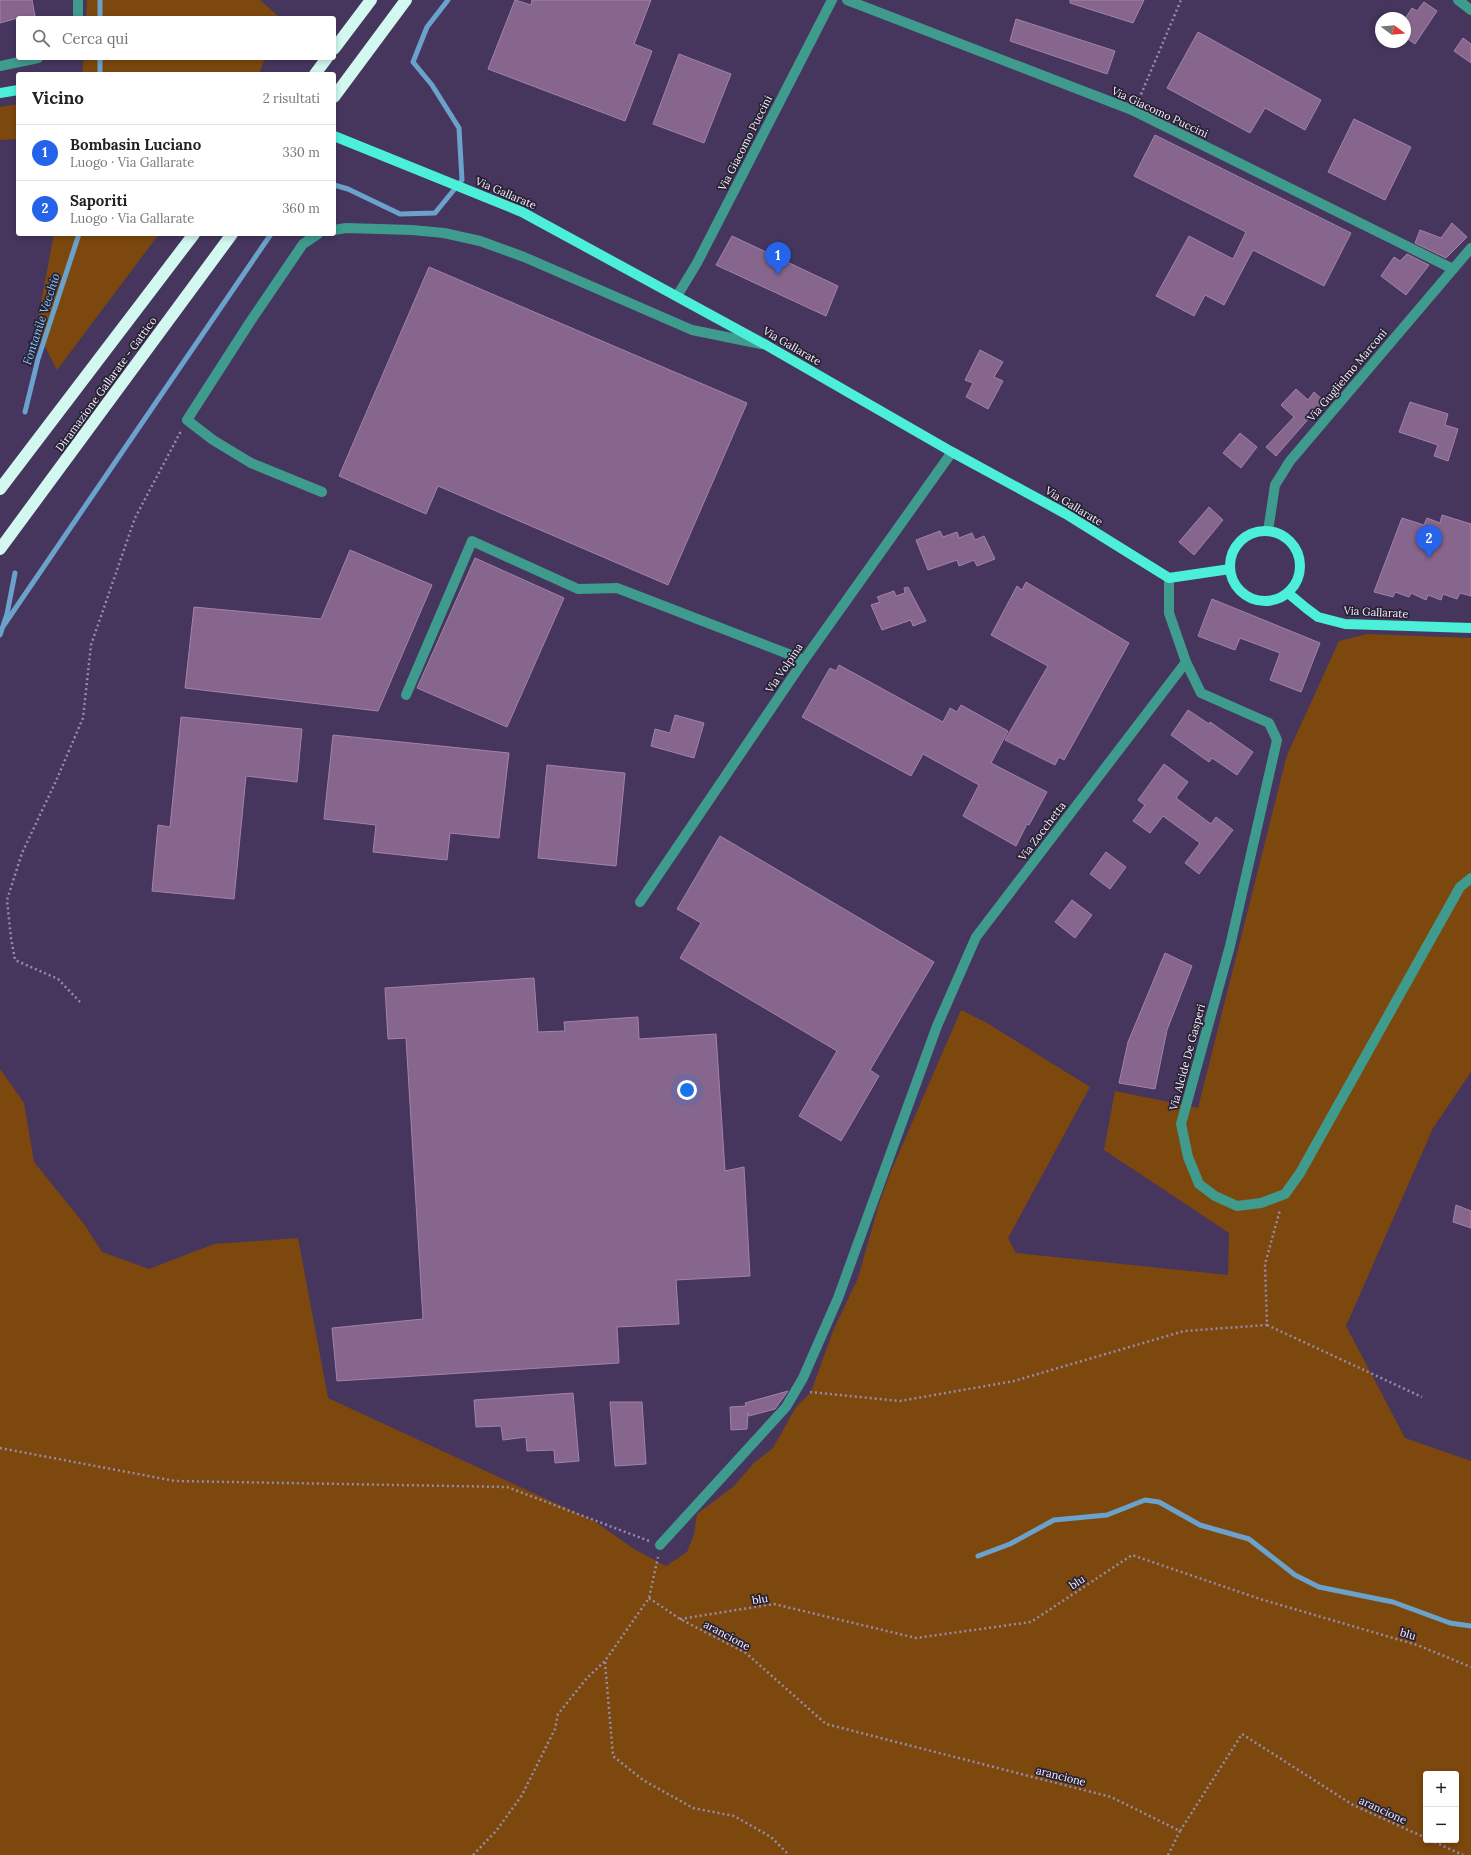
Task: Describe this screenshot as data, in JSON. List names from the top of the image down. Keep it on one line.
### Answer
{"streets":{"highway":["Diramazione Gallarate - Gattico"],"main road":["Via Gallarate"],"street":["Via Giacomo Puccini","Via Guglielmo Marconi","Via Volpina","Via Zocchetta","Via Alcide De Gasperi"],"path":["blu","arancione"]},"crossings":[["Via Giacomo Puccini","Via Gallarate"],["Via Giacomo Puccini","Via Guglielmo Marconi"],["Via Gallarate","Via Guglielmo Marconi"],["Via Gallarate","Via Volpina"],["Via Gallarate","Via Alcide De Gasperi"],["Via Zocchetta","Via Alcide De Gasperi"],["blu","arancione"]],"water":["Fontanile Vecchio"],"north":"right","page":{"search":"Cerca qui","heading":["Vicino","2 risultati"],"list":[{"mark":"1","name":"Bombasin Luciano","note":"Luogo · Via Gallarate","value":"330 m"},{"mark":"2","name":"Saporiti","note":"Luogo · Via Gallarate","value":"360 m"}],"pins":["1","2"],"map_buttons":["+","−"]}}
